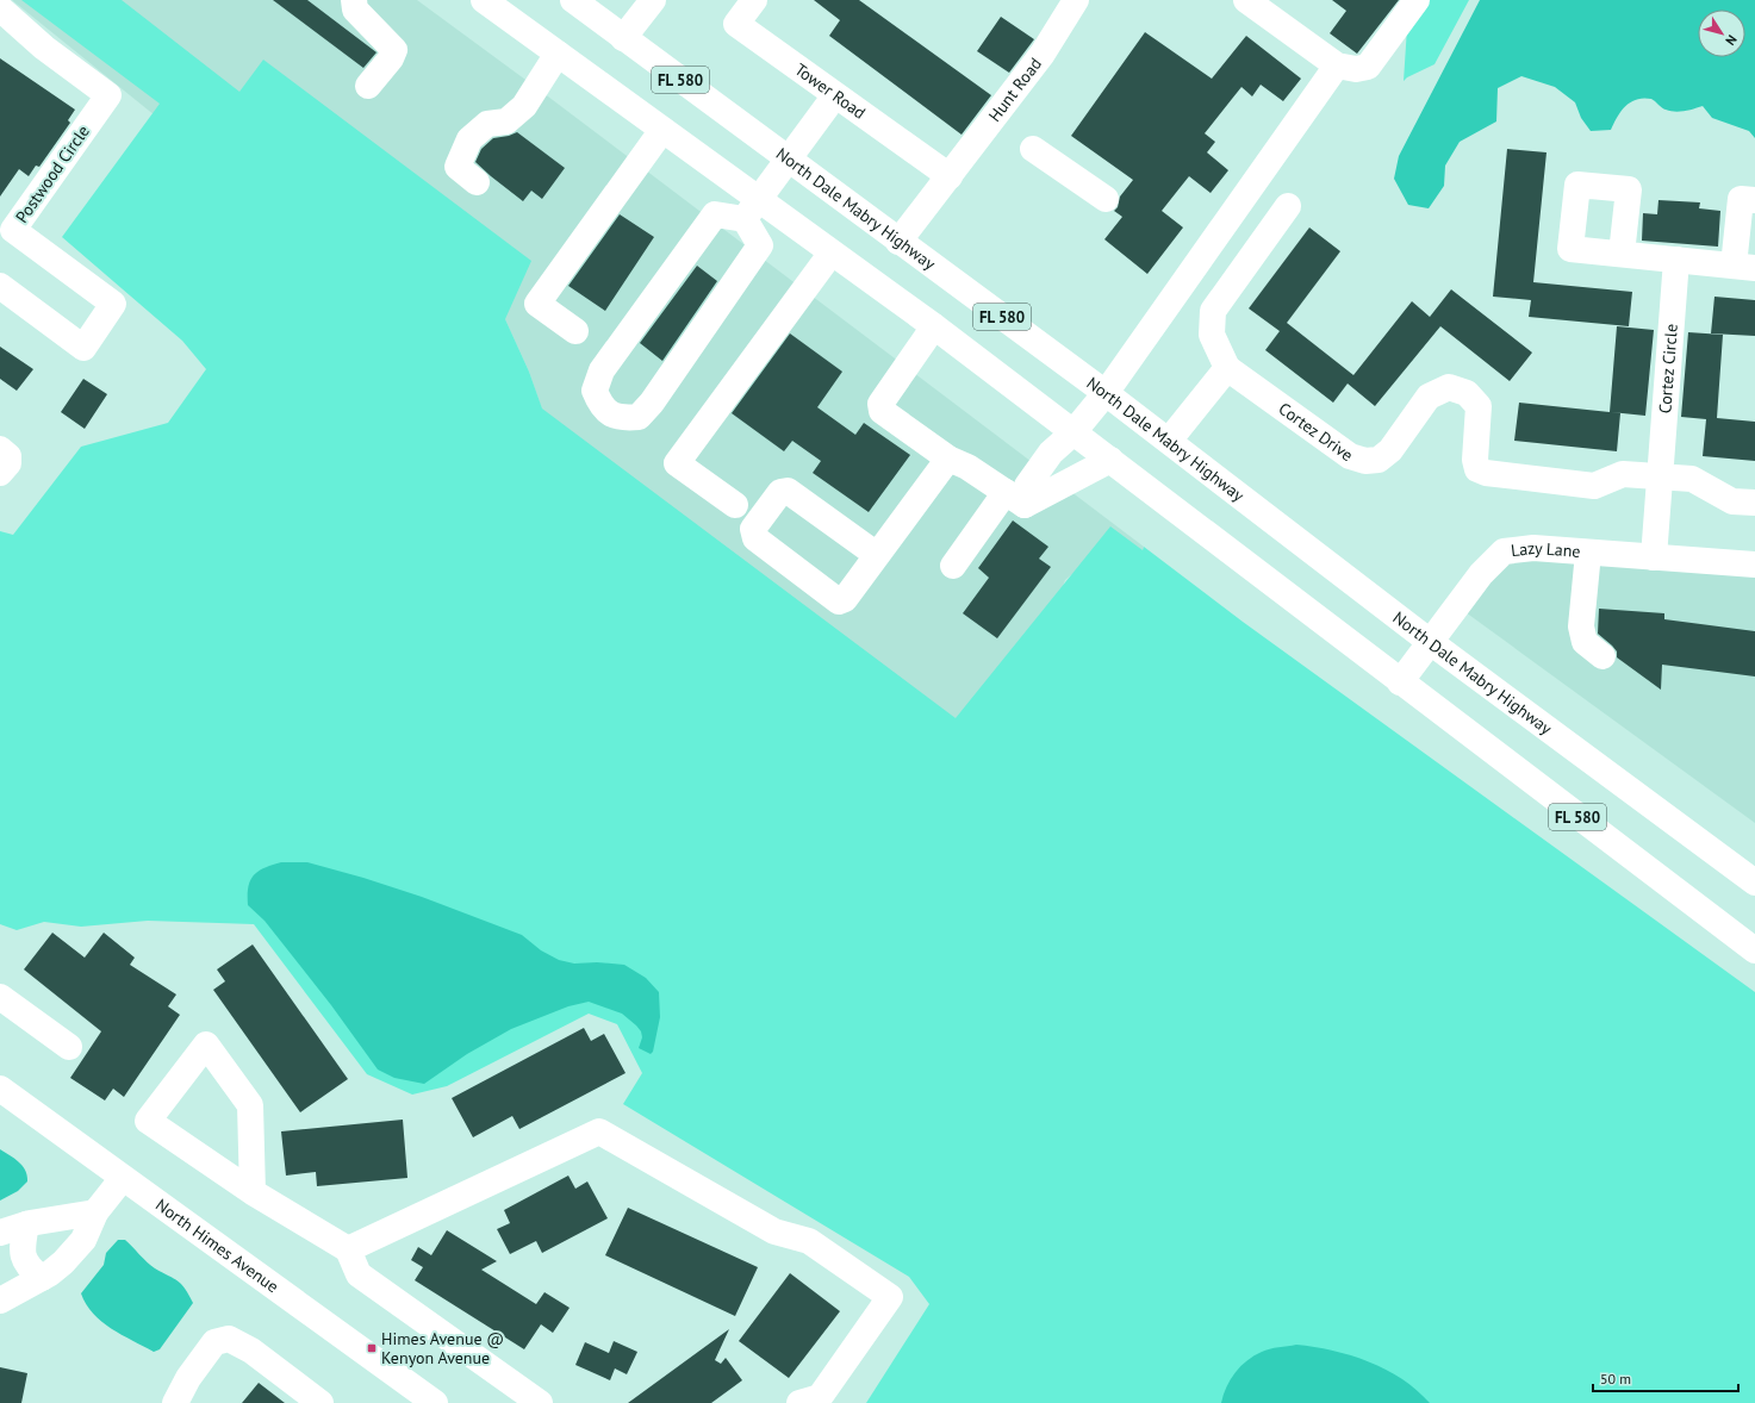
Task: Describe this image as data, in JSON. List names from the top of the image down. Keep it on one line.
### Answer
{"streets":{"street":["FL 580","Hunt Road","Tower Road","Postwood Circle","North Dale Mabry Highway","Cortez Circle","Cortez Drive","Lazy Lane","North Himes Avenue"]},"crossings":[["FL 580","Lazy Lane"],["Hunt Road","Tower Road"],["Hunt Road","North Dale Mabry Highway"],["North Dale Mabry Highway","Lazy Lane"],["Cortez Circle","Cortez Drive"],["Cortez Circle","Lazy Lane"]],"places":{"transit":["Himes Avenue @ Kenyon Avenue"]},"scale_bar":"50 m","north":"bottom right"}
